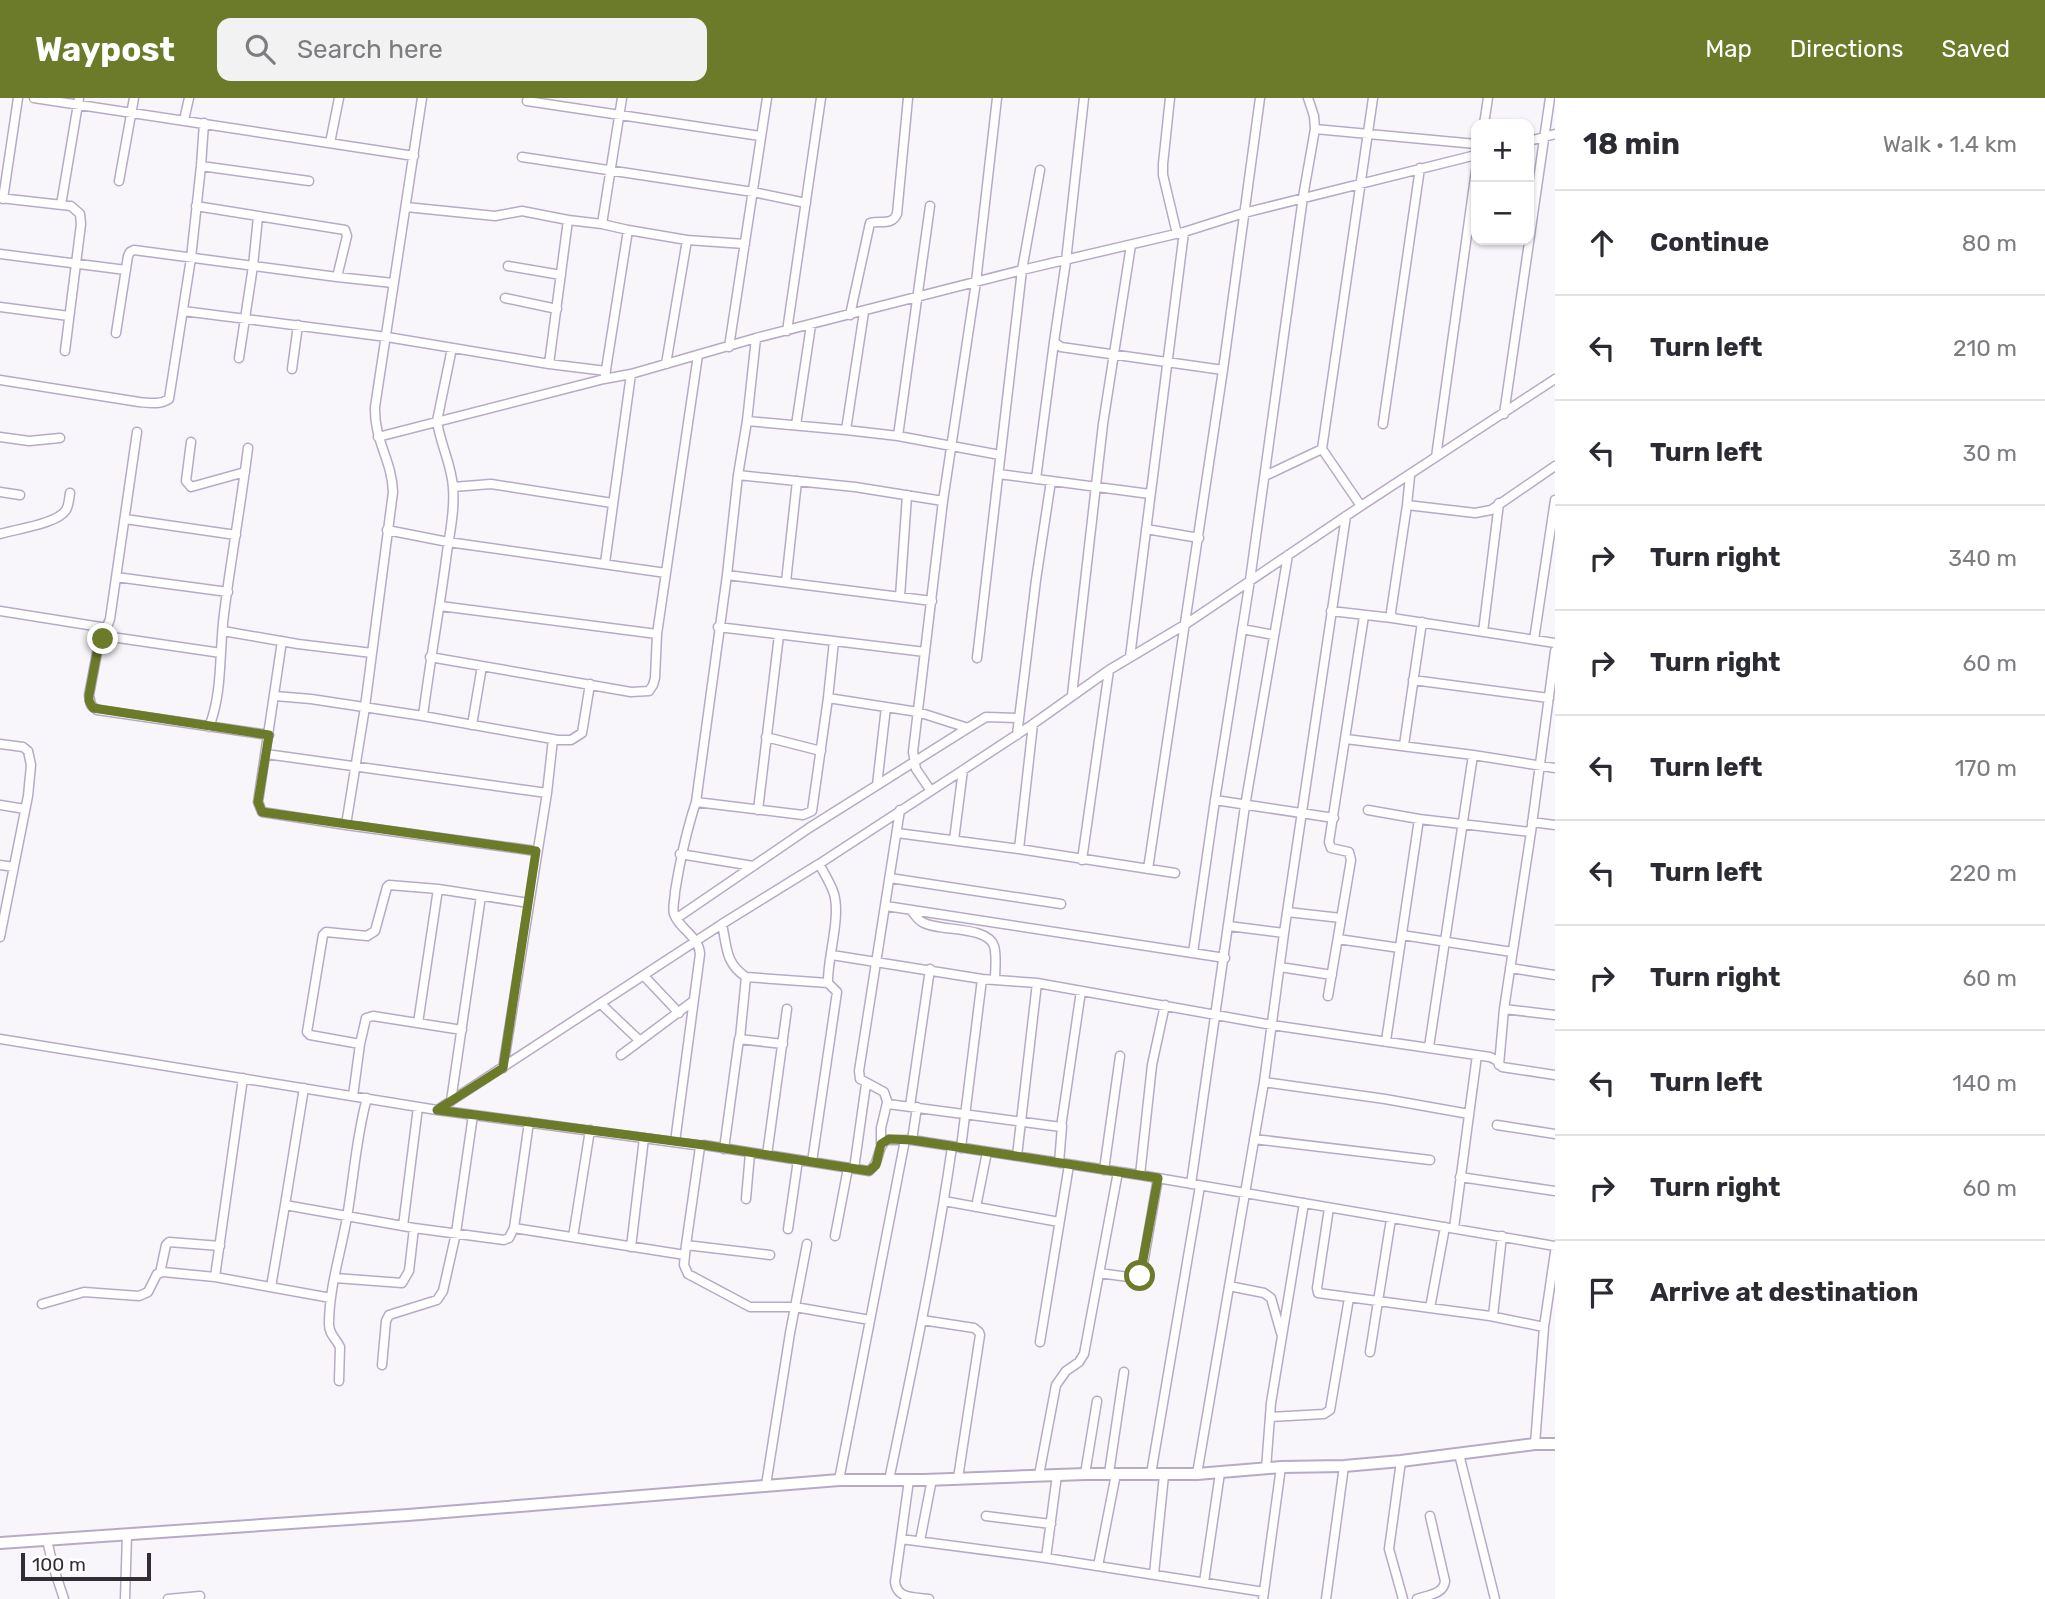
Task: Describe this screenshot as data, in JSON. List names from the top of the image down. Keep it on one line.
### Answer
{"scale_bar":"100 m","page":{"header":"Waypost","search":"Search here","nav":["Map","Directions","Saved"],"heading":["18 min","Walk · 1.4 km"],"map_buttons":["+","−"],"list":[["Continue","80 m"],["Turn left","210 m"],["Turn left","30 m"],["Turn right","340 m"],["Turn right","60 m"],["Turn left","170 m"],["Turn left","220 m"],["Turn right","60 m"],["Turn left","140 m"],["Turn right","60 m"],"Arrive at destination"],"scale":"100 m"}}
